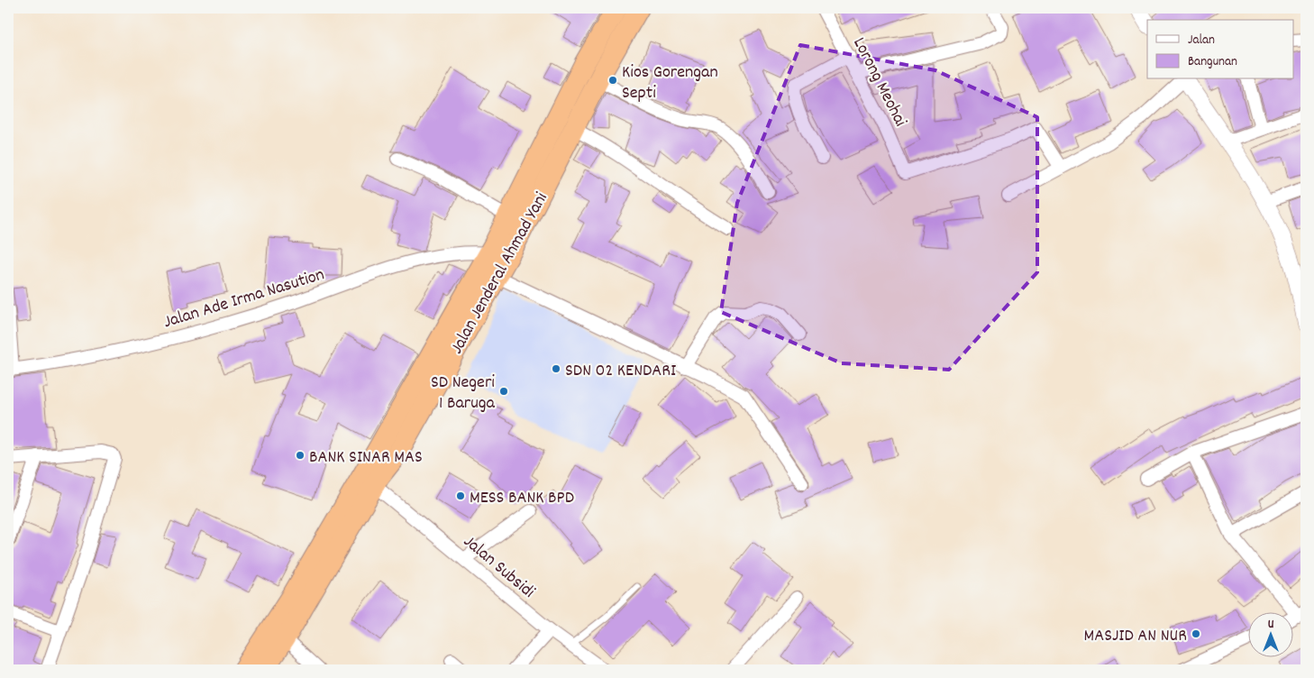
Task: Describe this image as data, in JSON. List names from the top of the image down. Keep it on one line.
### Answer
{"streets":{"highway":["Jalan Jenderal Ahmad Yani"],"street":["Lorong Meohai","Jalan Ade Irma Nasution","Jalan Subsidi"]},"crossings":[["Jalan Jenderal Ahmad Yani","Jalan Ade Irma Nasution"],["Jalan Jenderal Ahmad Yani","Jalan Subsidi"]],"places":["Kios Gorengan Septi","SDN 02 KENDARI","SD Negeri 1 Baruga","BANK SINAR MAS","MESS BANK BPD","MASJID AN NUR"],"legend":["Jalan","Bangunan"],"north":"top"}
